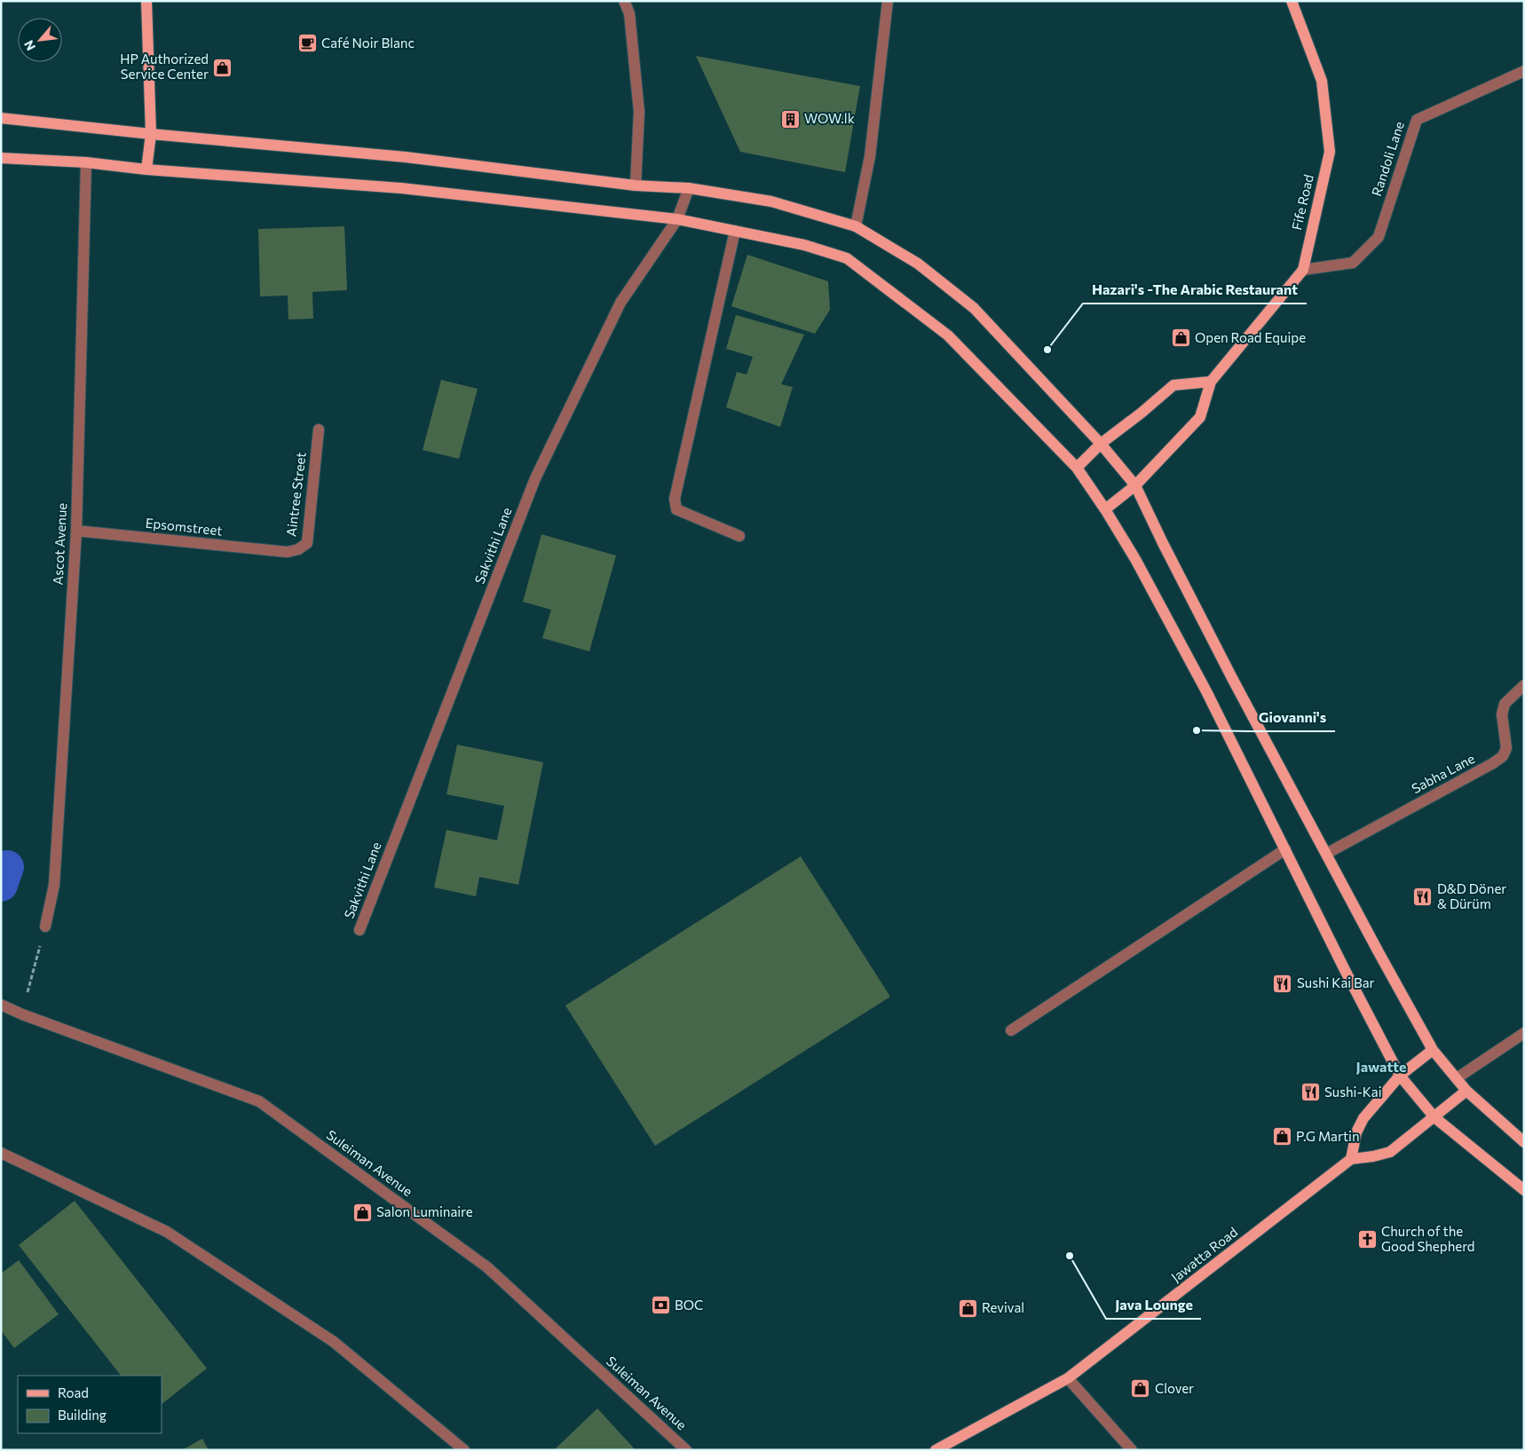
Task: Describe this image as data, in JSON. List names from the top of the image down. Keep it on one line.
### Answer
{"streets":{"main road":["Fife Road","Jawatta Road"],"street":["Randoli Lane","Aintree Street","Epsomstreet","Ascot Avenue","Sakvithi Lane","Sabha Lane","Suleiman Avenue"]},"crossings":[["Randoli Lane","Fife Road"],["Aintree Street","Epsomstreet"],["Epsomstreet","Ascot Avenue"]],"districts":["Jawatte"],"places":{"cafe":["Café Noir Blanc"],"shop":["HP Authorized Service Center","Open Road Equipe","P.G Martin","Salon Luminaire","Revival","Clover"],"building":["WOW.lk"],"other":["Hazari's -The Arabic Restaurant","Giovanni's","Java Lounge"],"restaurant":["D&D Döner & Dürüm","Sushi Kai Bar","Sushi-Kai"],"church":["Church of the Good Shepherd"],"bank":["BOC"]},"legend":["Road","Building"],"north":"bottom left"}
